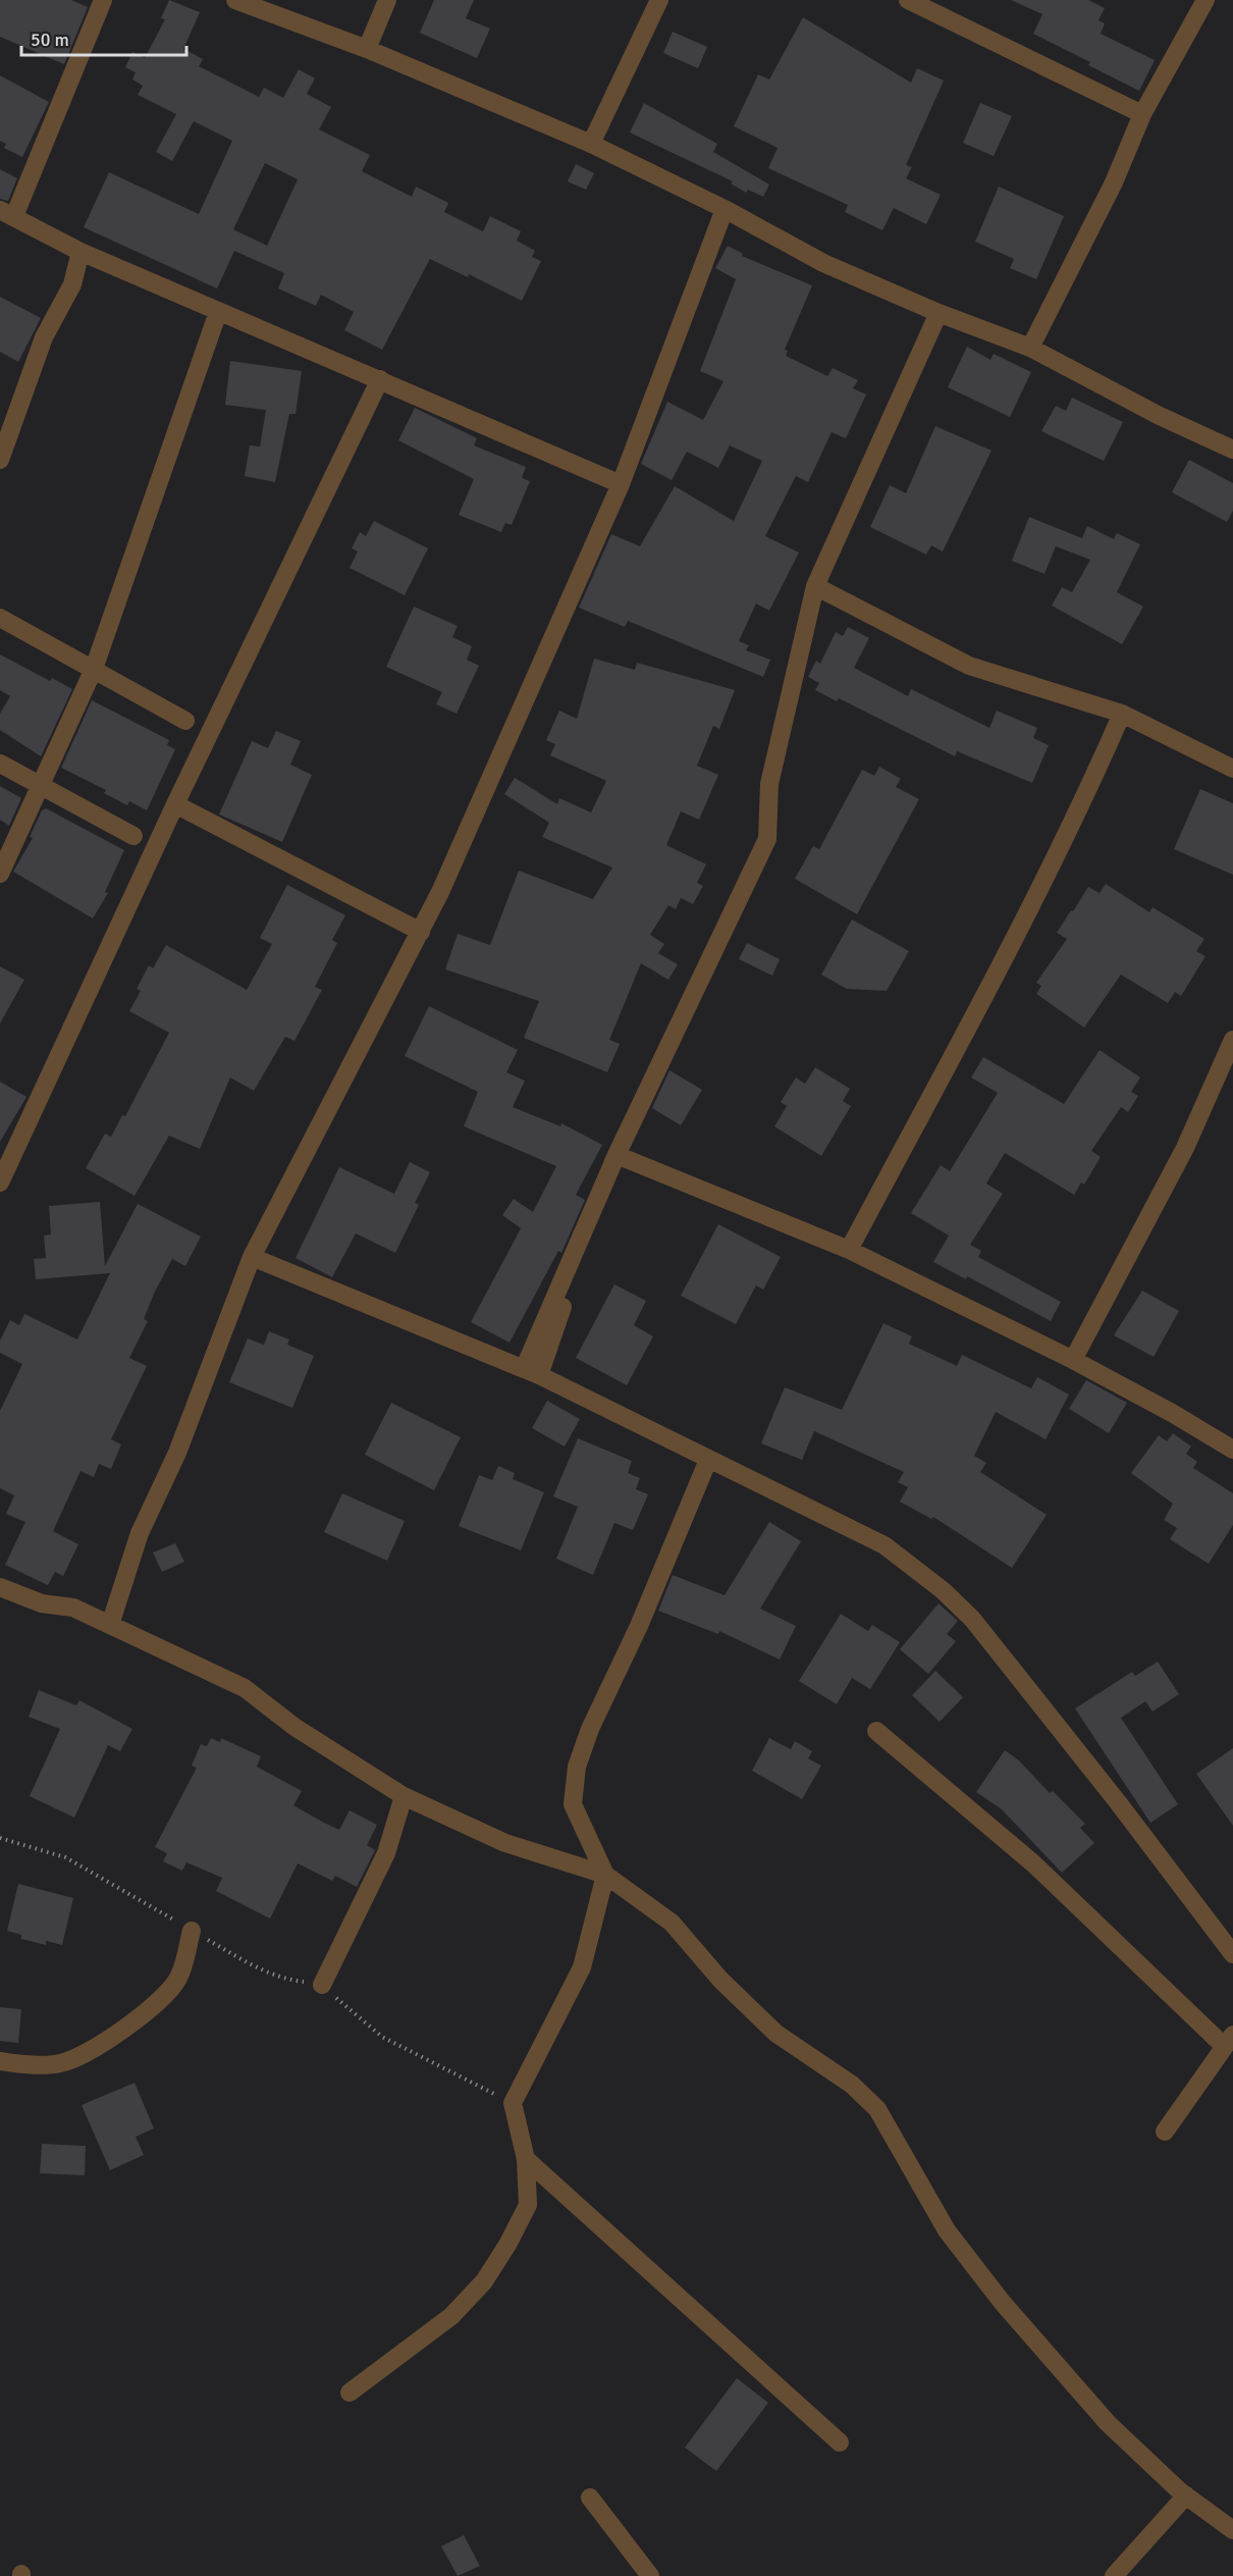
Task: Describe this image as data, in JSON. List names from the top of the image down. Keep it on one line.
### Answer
{"scale_bar":"50 m"}
